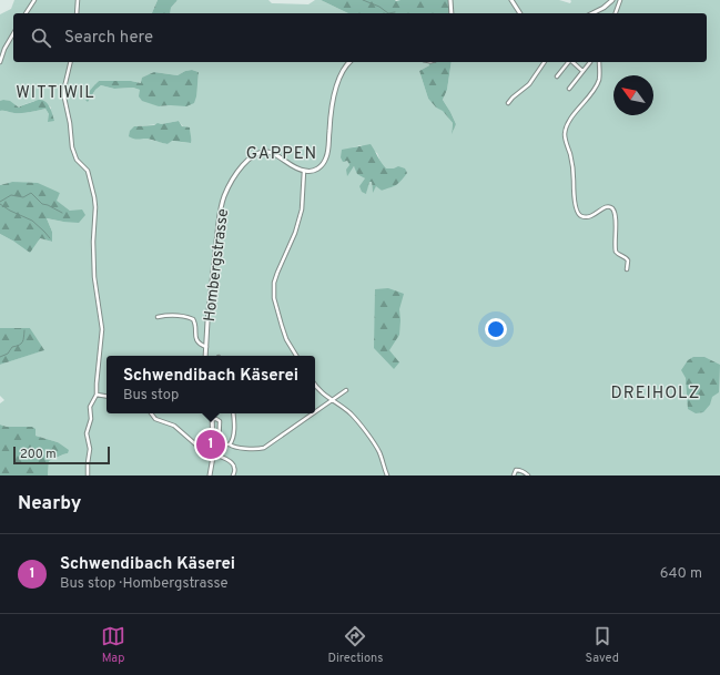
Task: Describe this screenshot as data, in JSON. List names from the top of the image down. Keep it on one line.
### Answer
{"streets":{"street":["Hombergstrasse"]},"districts":["WITTIWIL","GAPPEN","DREIHOLZ"],"scale_bar":"200 m","north":"top left","page":{"search":"Search here","popup":["Schwendibach Käserei","Bus stop"],"pins":"1","scale":"200 m","heading":"Nearby","list":[{"mark":"1","name":"Schwendibach Käserei","note":"Bus stop · Hombergstrasse","value":"640 m"}],"nav":["Map","Directions","Saved"]}}
